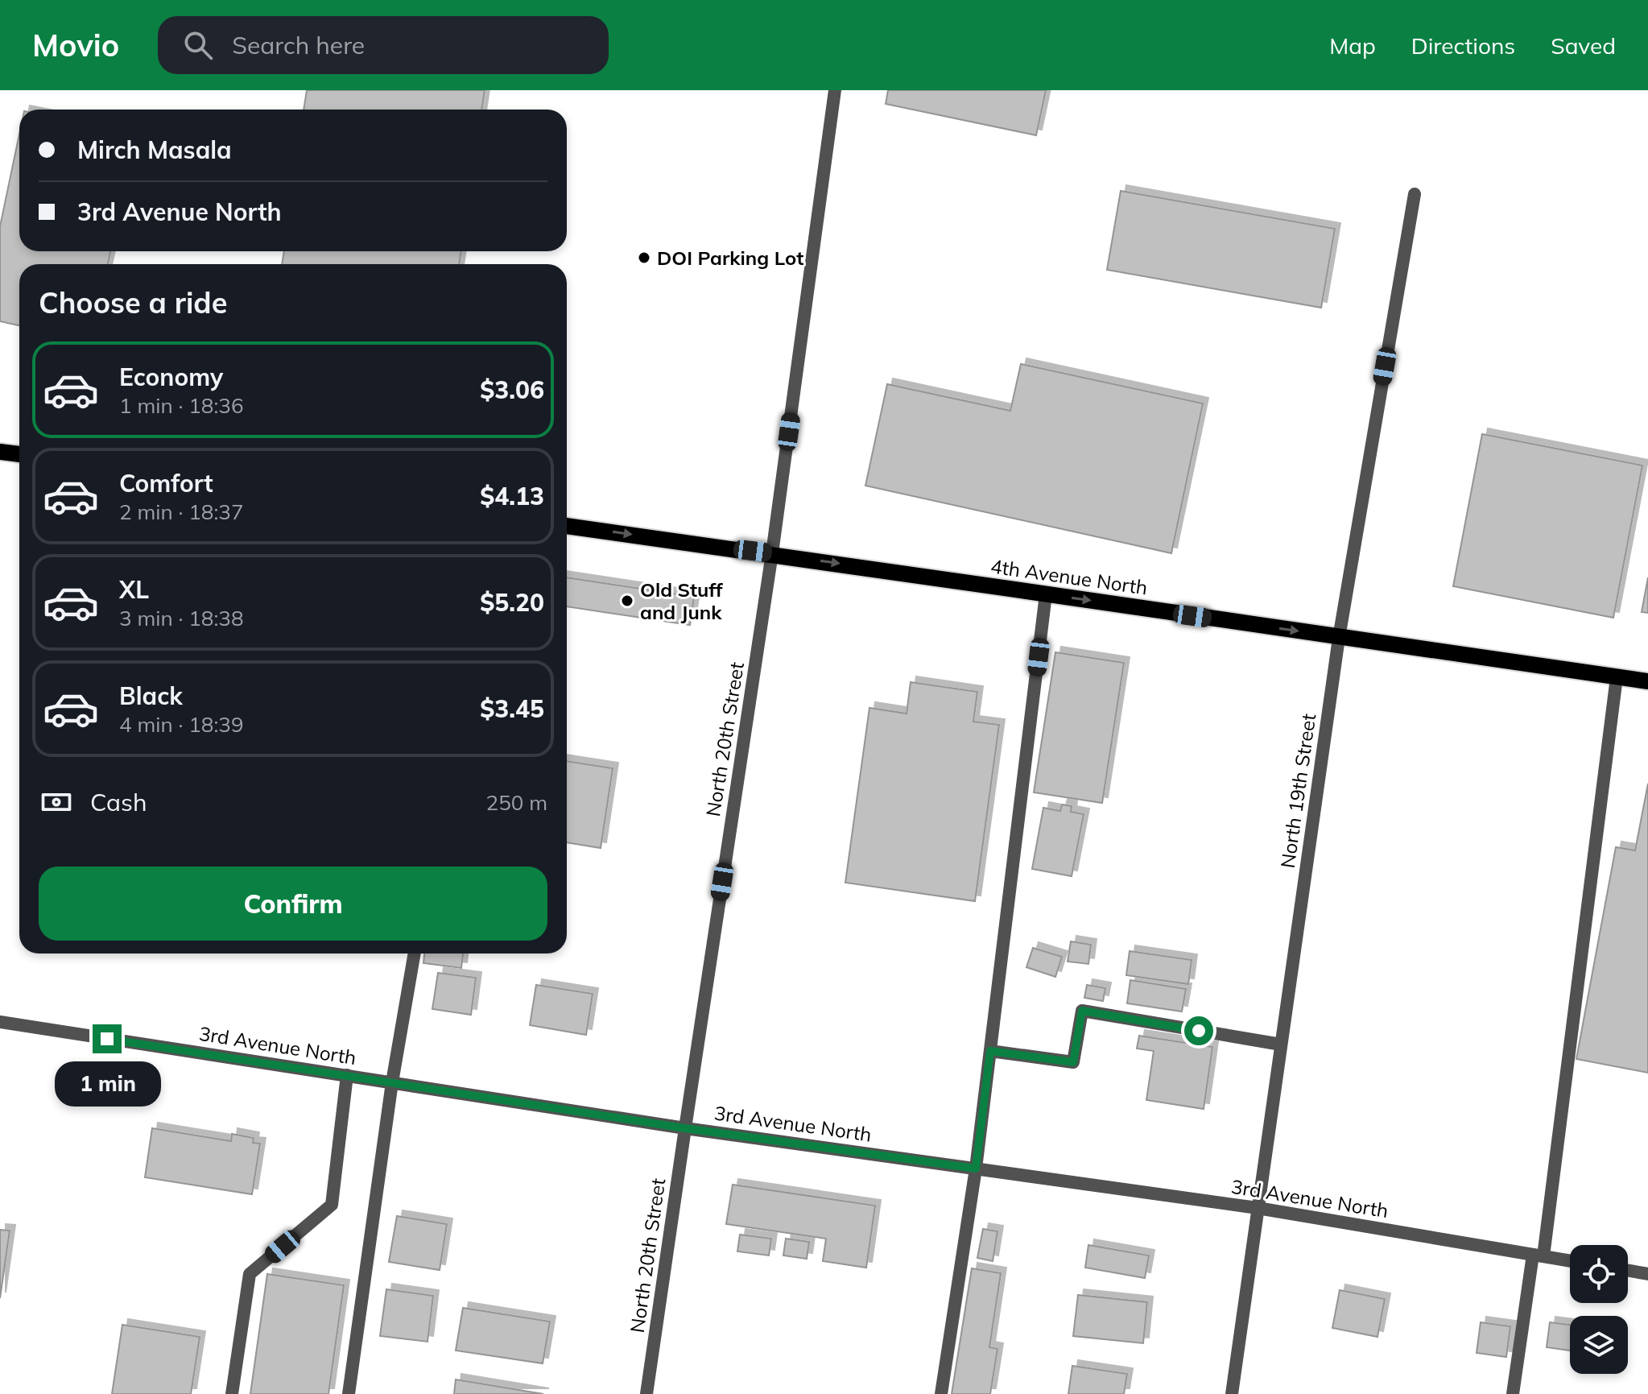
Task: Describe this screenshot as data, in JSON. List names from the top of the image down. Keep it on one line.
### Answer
{"streets":{"main road":["4th Avenue North"],"street":["North 20th Street","North 19th Street","3rd Avenue North"]},"crossings":[["4th Avenue North","North 20th Street"],["4th Avenue North","North 19th Street"],["North 20th Street","3rd Avenue North"],["North 19th Street","3rd Avenue North"]],"one_way":["4th Avenue North"],"places":["DOI Parking Lot","Old Stuff and Junk"],"page":{"header":"Movio","search":"Search here","nav":["Map","Directions","Saved"],"banner":["Mirch Masala","3rd Avenue North"],"heading":"Choose a ride","list":[{"name":"Economy","note":"1 min · 18:36","value":"$3.06"},{"name":"Comfort","note":"2 min · 18:37","value":"$4.13"},{"name":"XL","note":"3 min · 18:38","value":"$5.20"},{"name":"Black","note":"4 min · 18:39","value":"$3.45"}],"pay":["Cash","250 m"],"buttons":"Confirm","bubble":"1 min"}}
